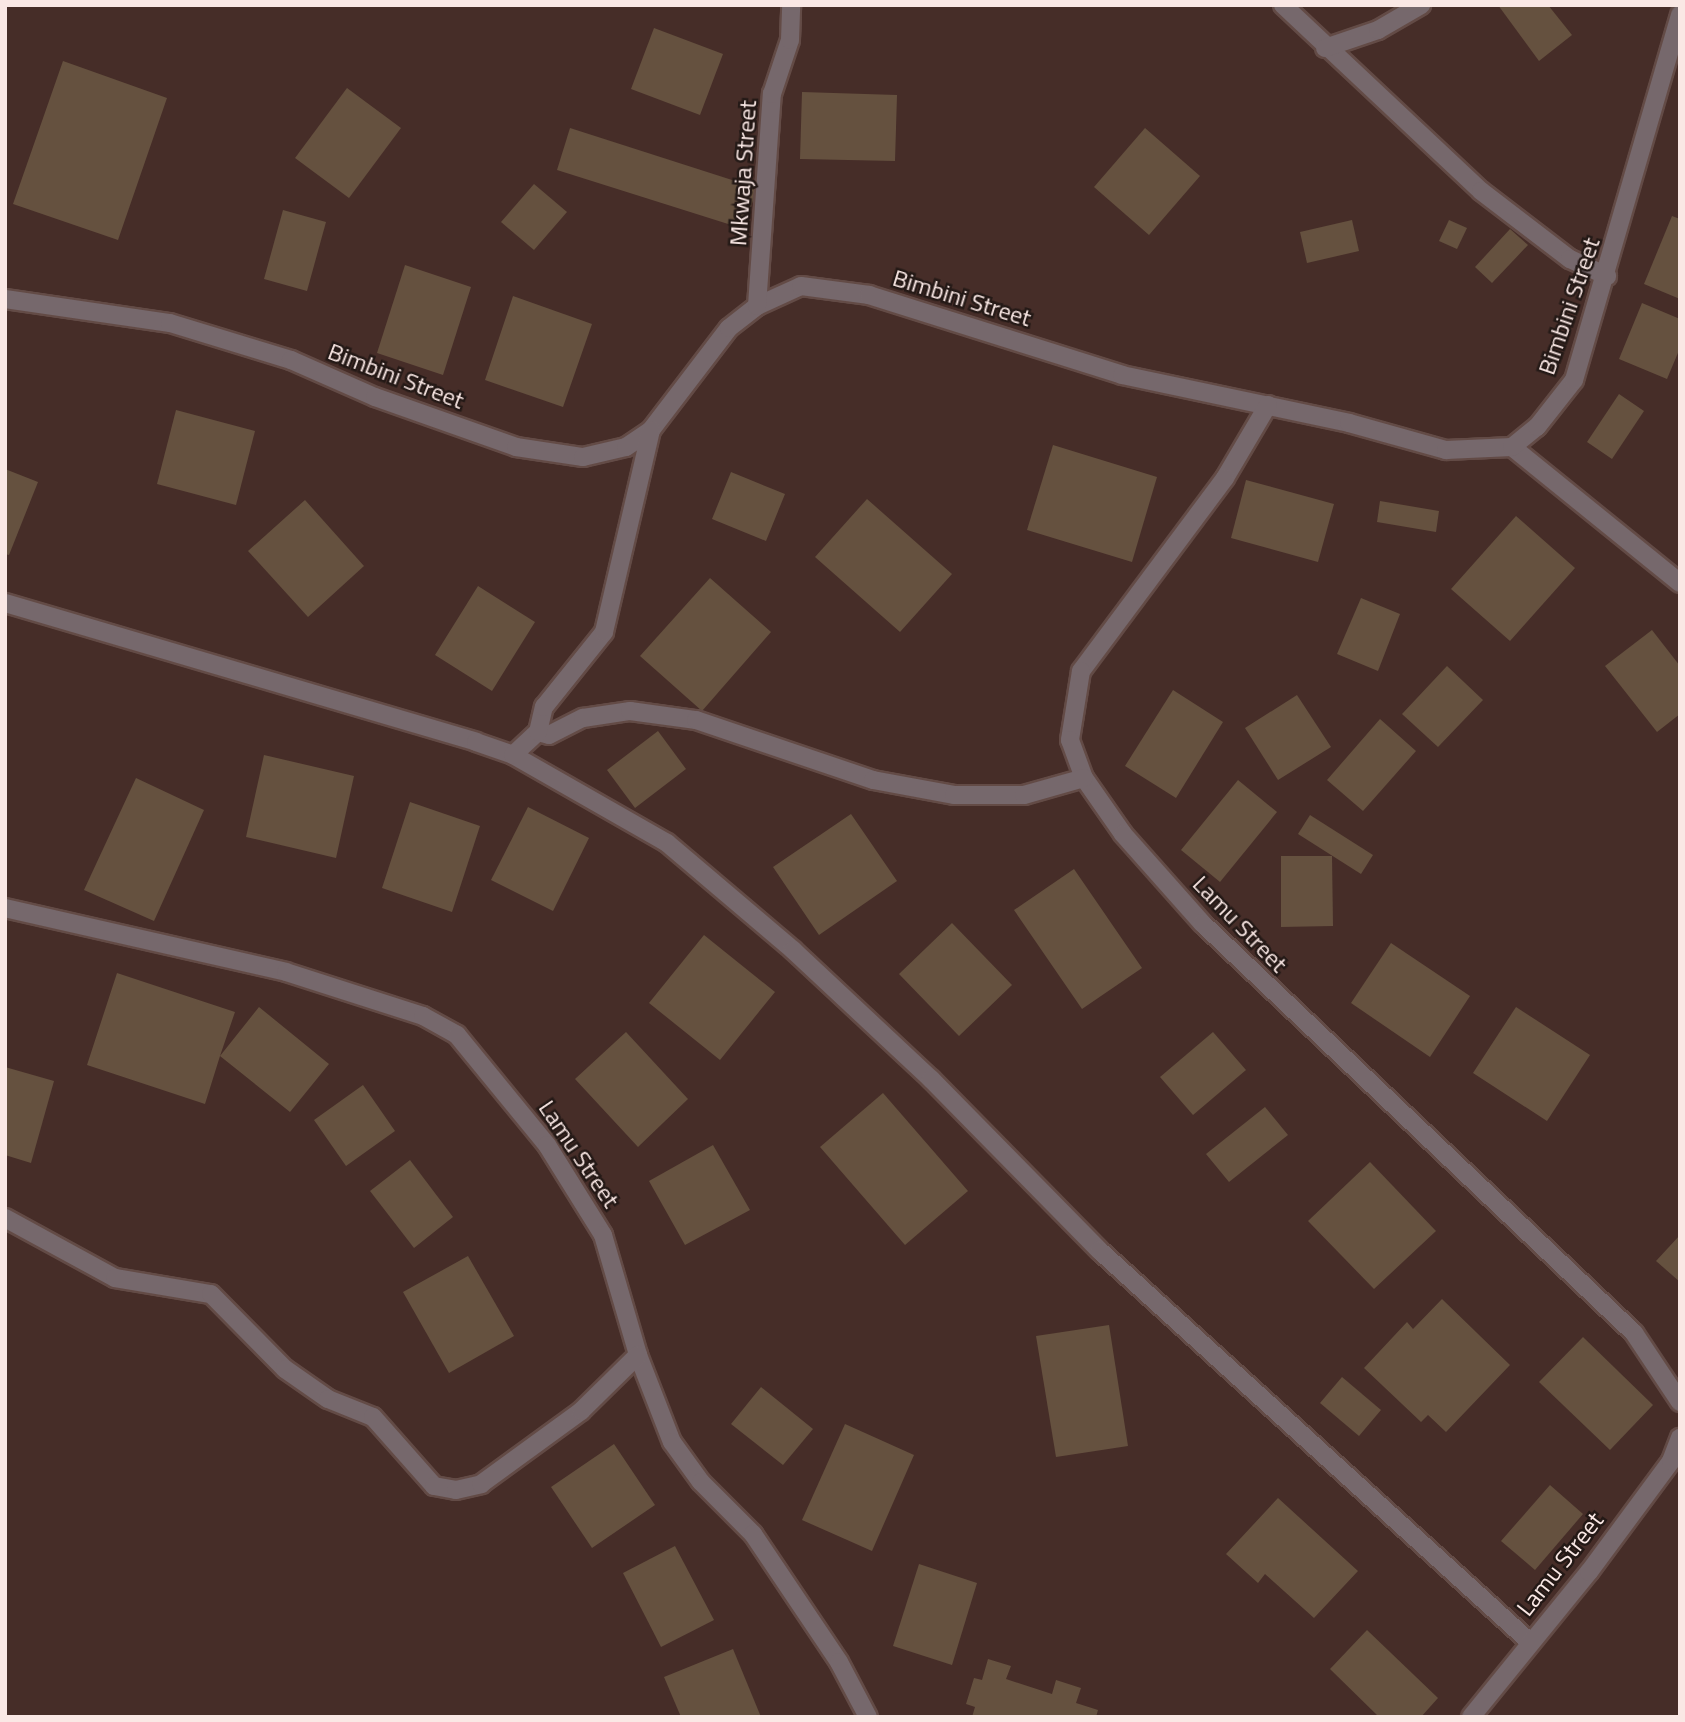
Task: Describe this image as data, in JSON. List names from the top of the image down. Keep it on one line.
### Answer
{"streets":{"street":["Mkwaja Street","Bimbini Street","Lamu Street"]},"crossings":[["Mkwaja Street","Bimbini Street"],["Bimbini Street","Lamu Street"]]}
